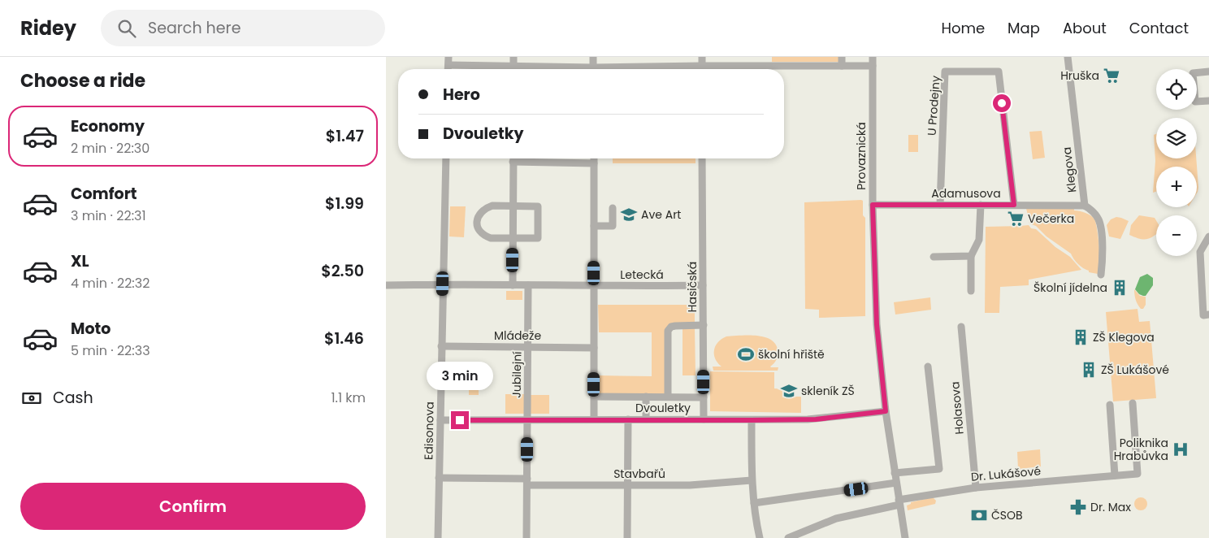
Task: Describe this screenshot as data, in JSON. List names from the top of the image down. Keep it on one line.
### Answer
{"streets":{"street":["U Prodejny","Provaznická","Klegova","Adamusova","Letecká","Hasičská","Mládeže","Jubilejní","Dvouletky","Holasova","Edisonova","Stavbařů","Dr. Lukášové"]},"crossings":[["U Prodejny","Adamusova"],["Provaznická","Adamusova"],["Provaznická","Dvouletky"],["Provaznická","Dr. Lukášové"],["Klegova","Adamusova"],["Letecká","Hasičská"],["Letecká","Jubilejní"],["Letecká","Edisonova"],["Hasičská","Dvouletky"],["Mládeže","Jubilejní"],["Mládeže","Edisonova"],["Jubilejní","Dvouletky"],["Jubilejní","Stavbařů"],["Dvouletky","Edisonova"],["Holasova","Dr. Lukášové"],["Edisonova","Stavbařů"]],"places":{"supermarket":["Hruška","Večerka"],"school or university":["Ave Art","skleník ZŠ"],"building":["Školní jídelna","ZŠ Klegova","ZŠ Lukášové"],"sports":["školní hřiště"],"hospital":["Poliknika Hrabůvka"],"pharmacy":["Dr. Max"],"bank":["ČSOB"]},"page":{"header":"Ridey","search":"Search here","nav":["Home","Map","About","Contact"],"heading":"Choose a ride","map_buttons":["+","−"],"banner":["Hero","Dvouletky"],"list":[{"name":"Economy","note":"2 min · 22:30","value":"$1.47"},{"name":"Comfort","note":"3 min · 22:31","value":"$1.99"},{"name":"XL","note":"4 min · 22:32","value":"$2.50"},{"name":"Moto","note":"5 min · 22:33","value":"$1.46"}],"bubble":"3 min","pay":["Cash","1.1 km"],"buttons":"Confirm"}}
